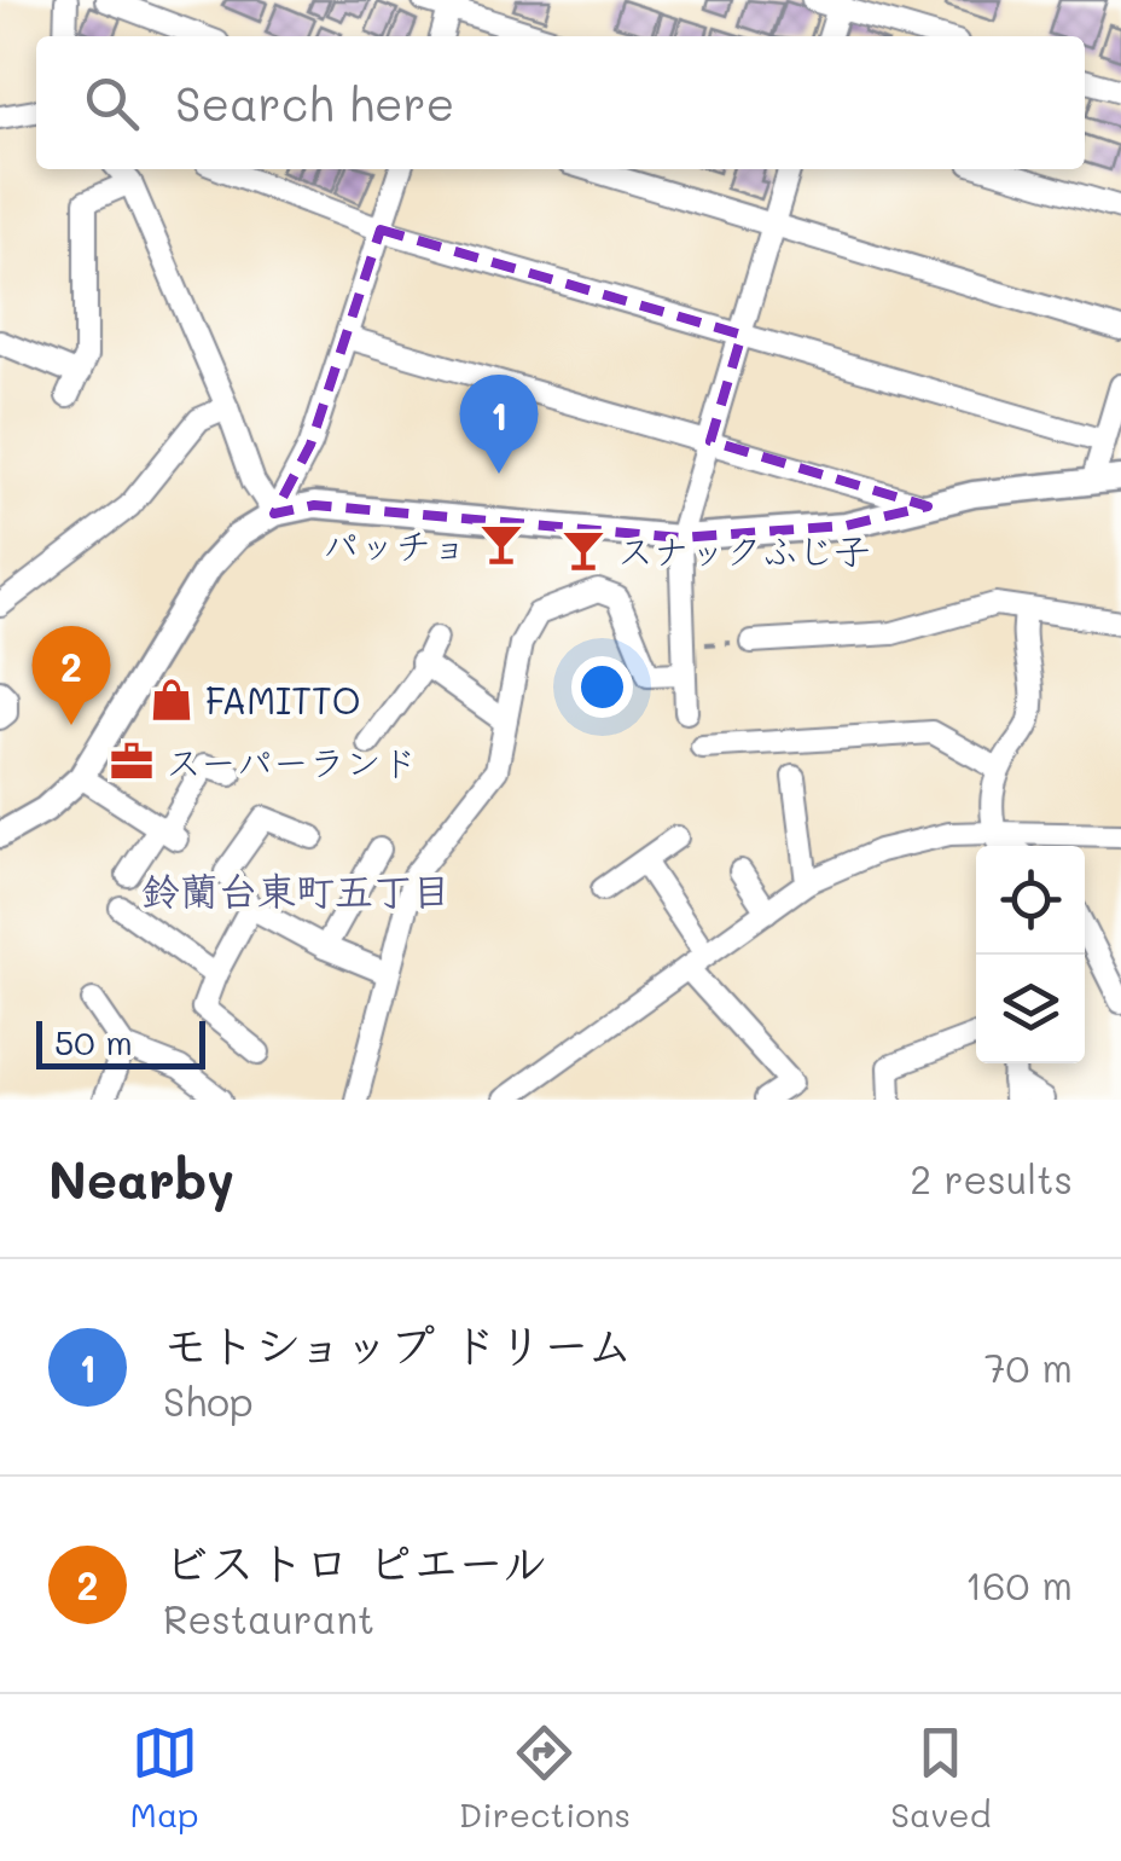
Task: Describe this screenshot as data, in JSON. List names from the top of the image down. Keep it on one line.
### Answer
{"districts":["鈴蘭台東町五丁目"],"places":{"bar":["パッチョ","スナックふじ子"],"shop":["FAMITTO"],"office":["スーパーランド"]},"scale_bar":"50 m","page":{"search":"Search here","pins":["1","2"],"scale":"50 m","heading":["Nearby","2 results"],"list":[{"mark":"1","name":"モトショップ ドリーム","note":"Shop","value":"70 m"},{"mark":"2","name":"ビストロ ピエール","note":"Restaurant","value":"160 m"}],"nav":["Map","Directions","Saved"]}}
